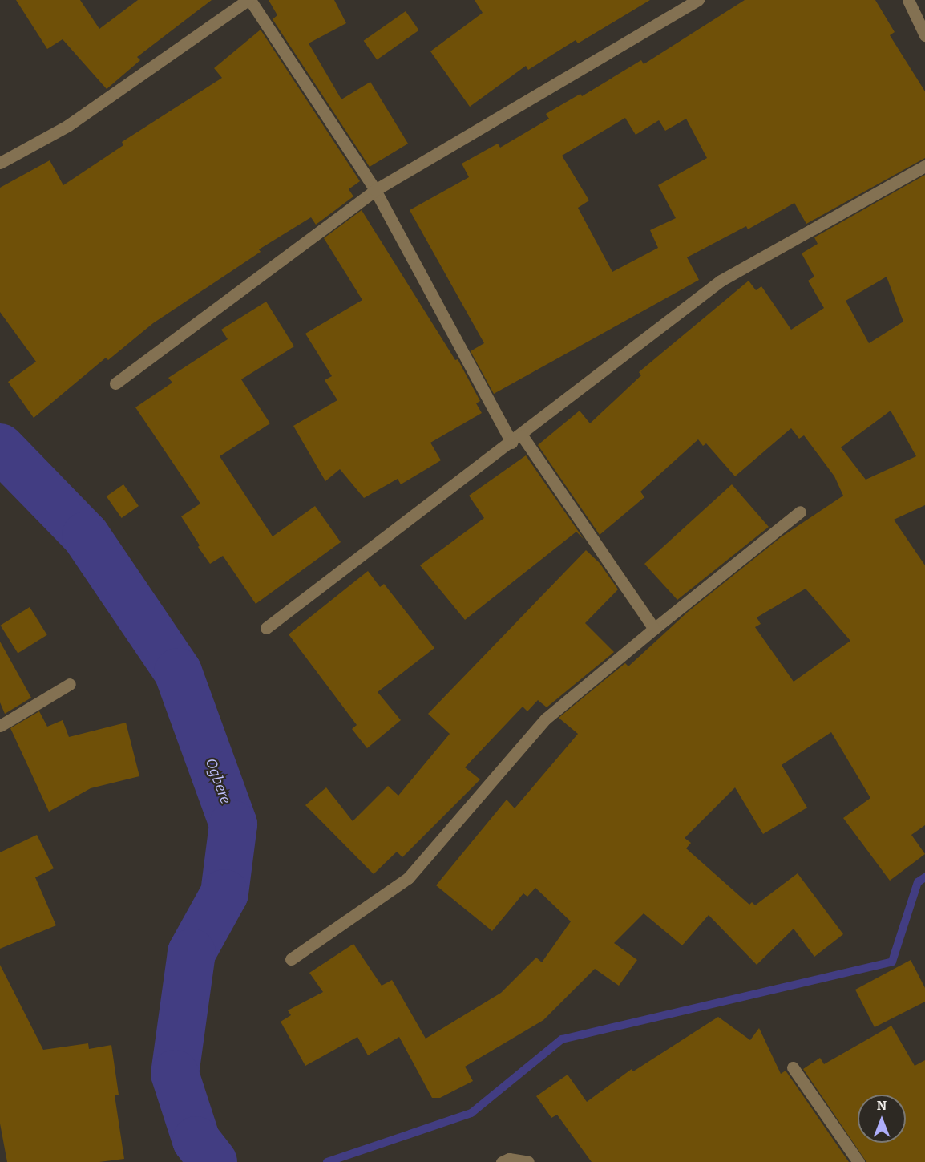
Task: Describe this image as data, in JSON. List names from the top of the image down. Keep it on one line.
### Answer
{"water":["Ogbere"],"north":"top"}
